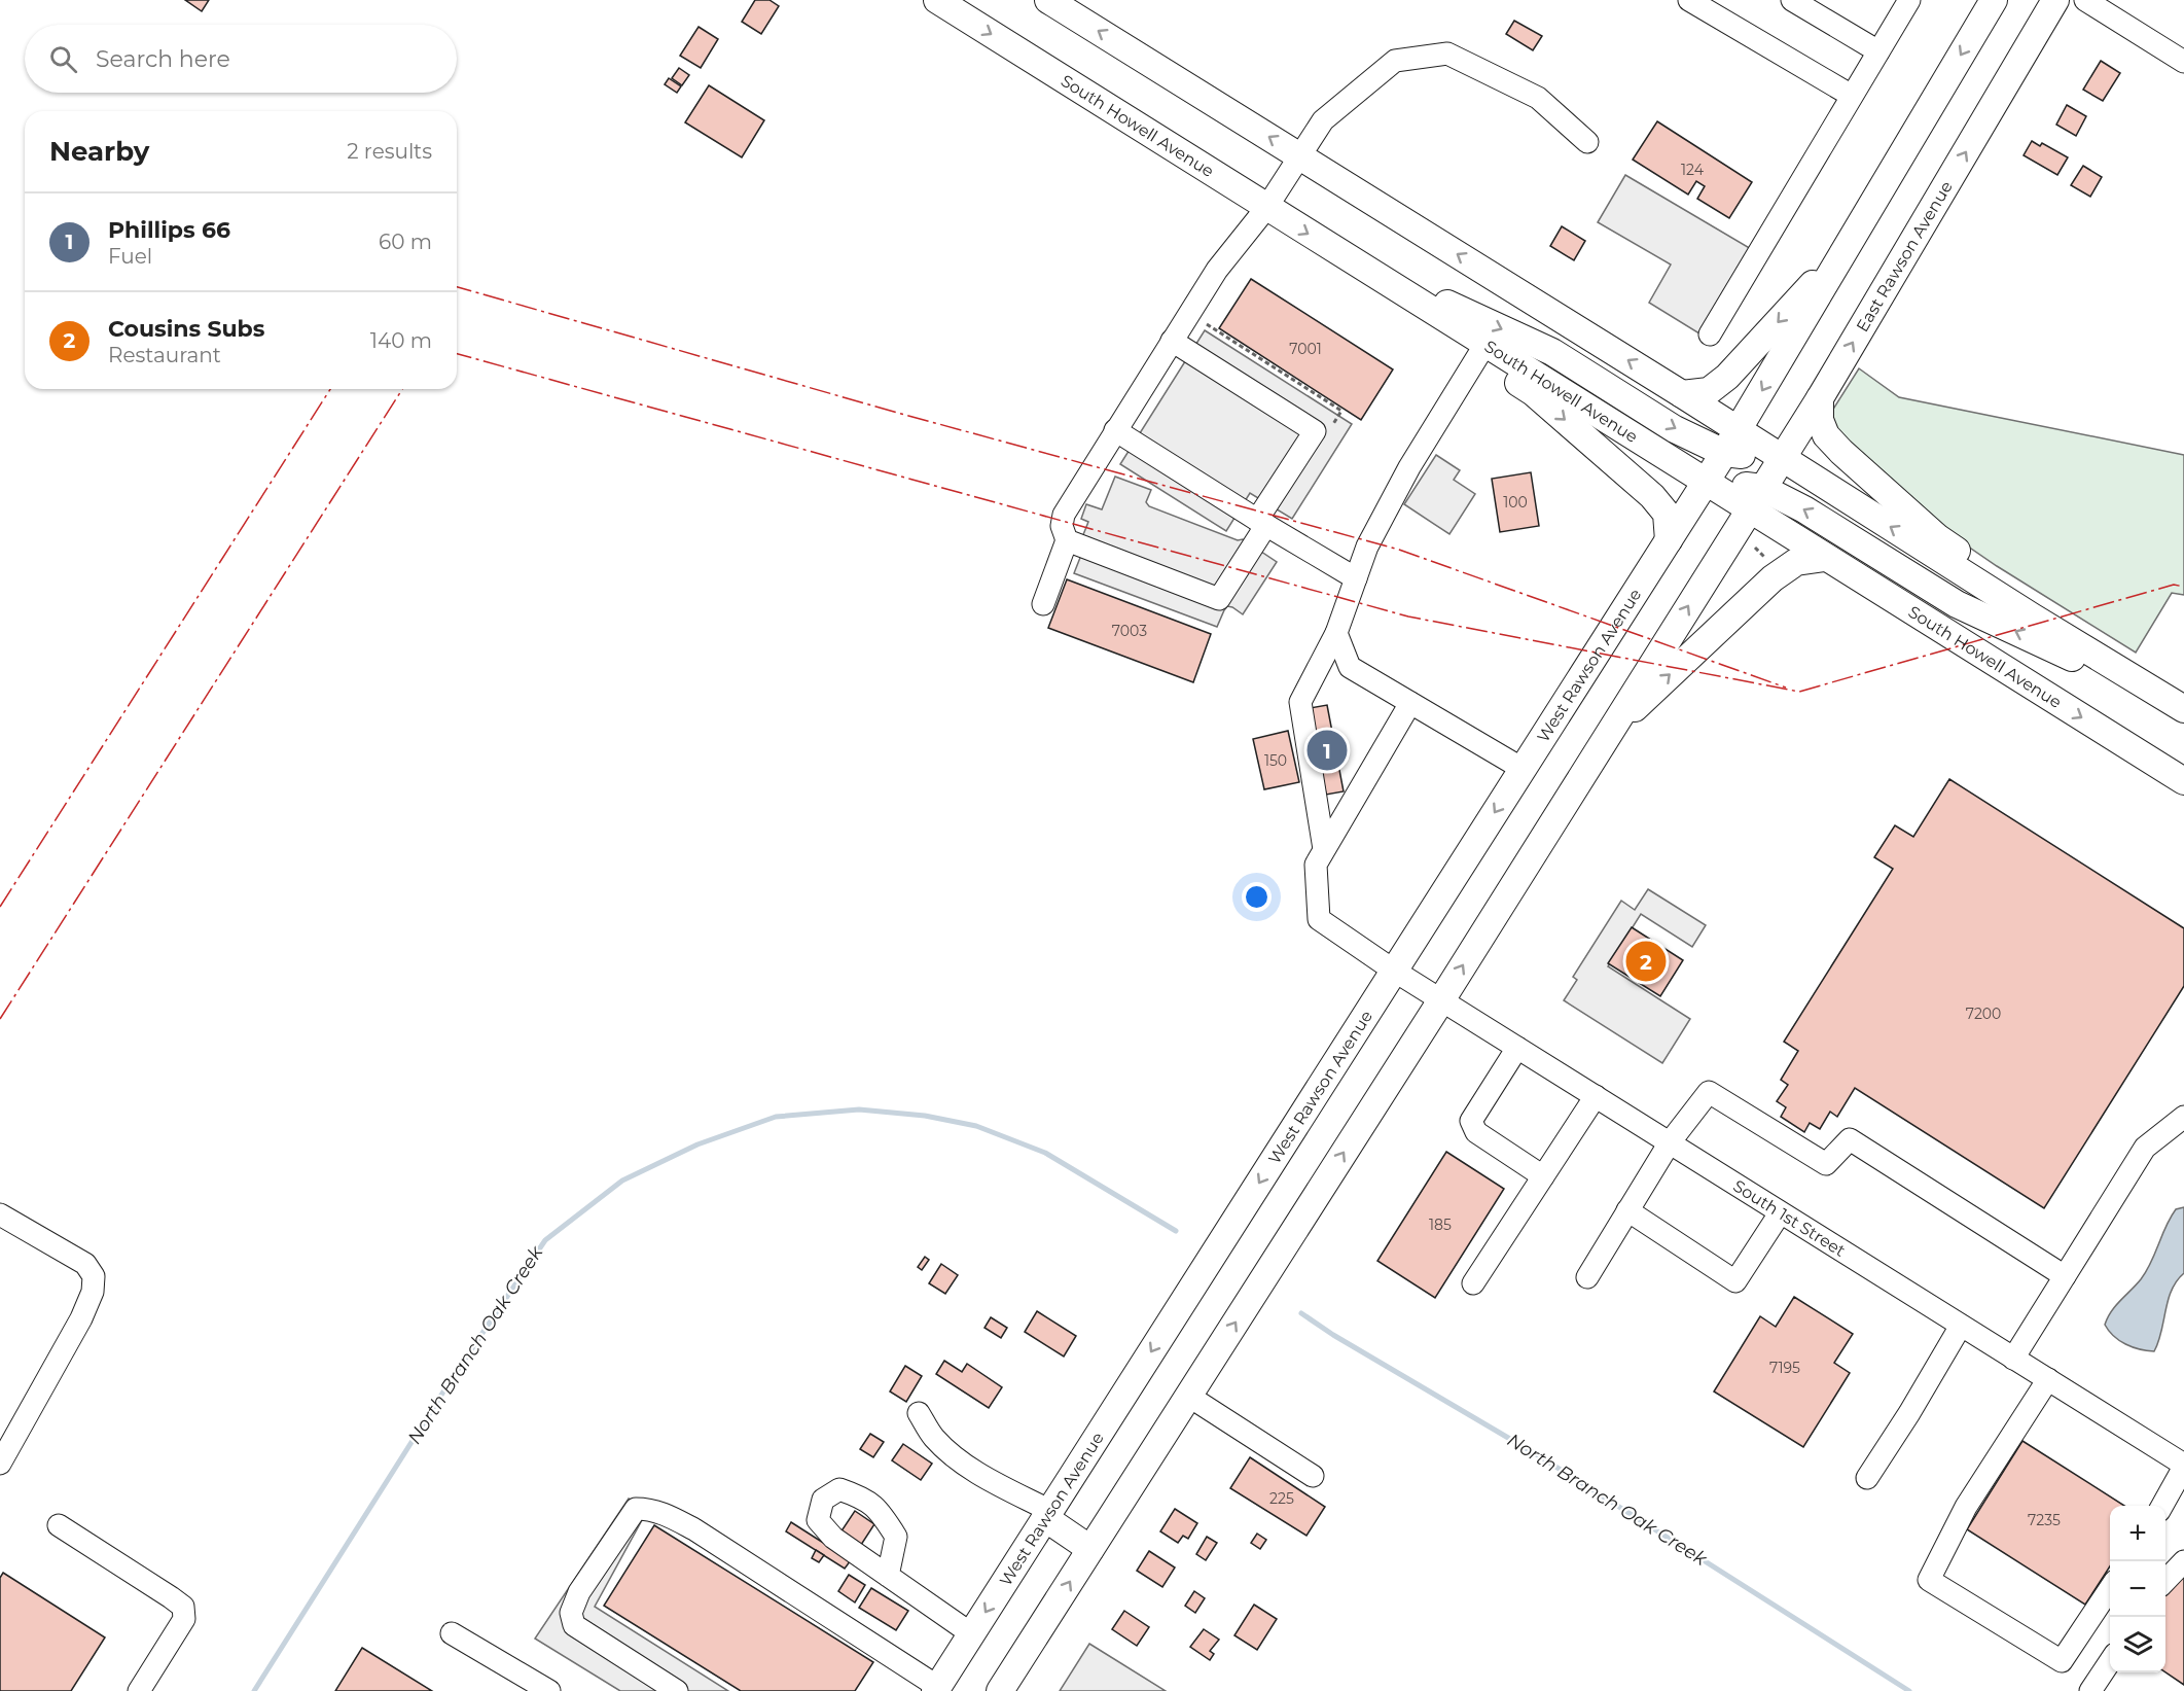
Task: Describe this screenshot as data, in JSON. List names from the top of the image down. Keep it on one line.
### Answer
{"streets":{"main road":["South Howell Avenue","East Rawson Avenue","West Rawson Avenue"],"street":["South 1st Street"]},"crossings":[["South Howell Avenue","East Rawson Avenue"],["South Howell Avenue","West Rawson Avenue"],["West Rawson Avenue","South 1st Street"]],"water":["North Branch Oak Creek"],"house_numbers":["124","7001","100","7003","150","7200","185","7195","225","7235"],"page":{"search":"Search here","heading":["Nearby","2 results"],"list":[{"mark":"1","name":"Phillips 66","note":"Fuel","value":"60 m"},{"mark":"2","name":"Cousins Subs","note":"Restaurant","value":"140 m"}],"pins":["1","2"],"map_buttons":["+","−"]}}
